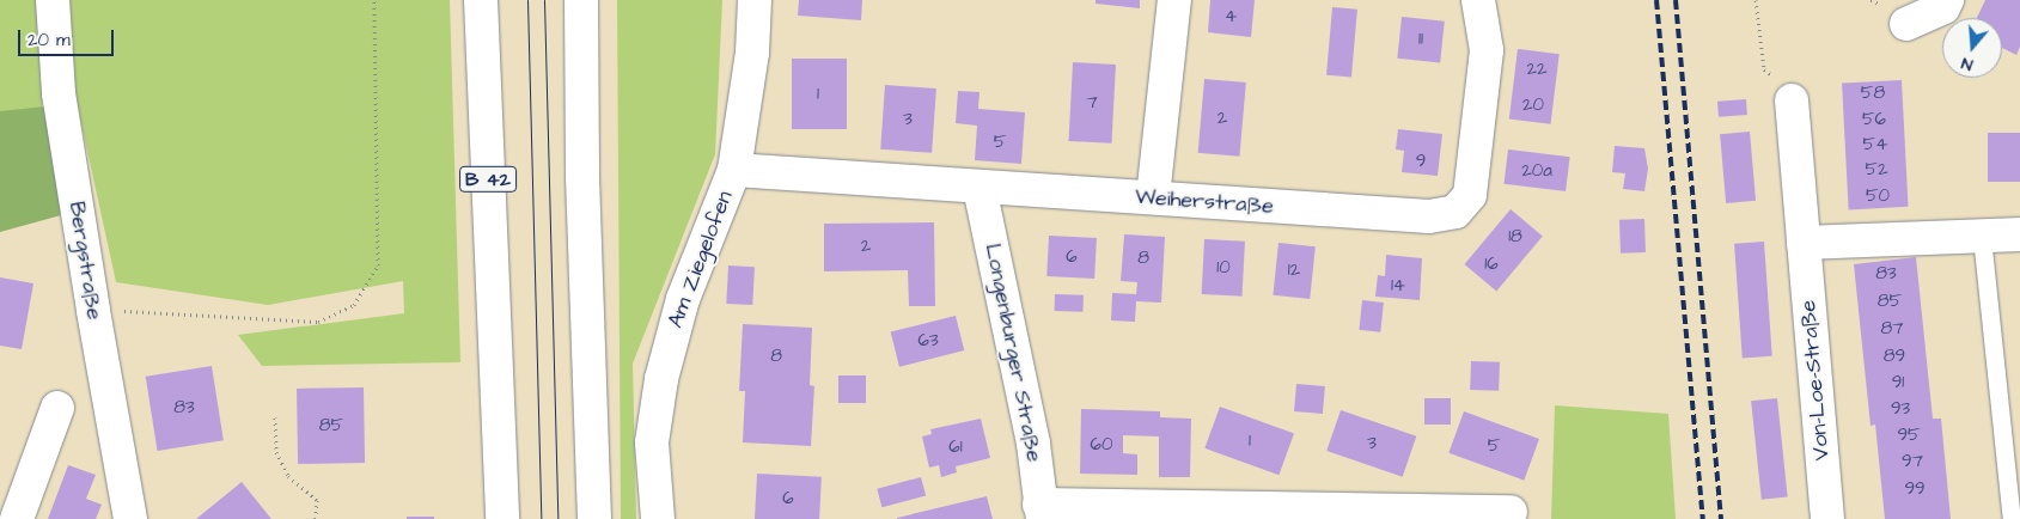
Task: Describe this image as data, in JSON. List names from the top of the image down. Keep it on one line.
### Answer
{"streets":{"main road":["B 42","Weiherstraße","Am Ziegelofen","Bergstraße","Longenburger Straße","Von-Loe-Straße"]},"crossings":[["Weiherstraße","Am Ziegelofen"],["Weiherstraße","Longenburger Straße"]],"house_numbers":["4","11","22","58","1","7","20","2","3","56","5","54","9","52","20a","50","18","2","6","8","16","10","12","83","14","85","87","63","8","89","91","83","93","85","95","1","3","60","5","61","97","99","6"],"scale_bar":"20 m","north":"bottom"}
